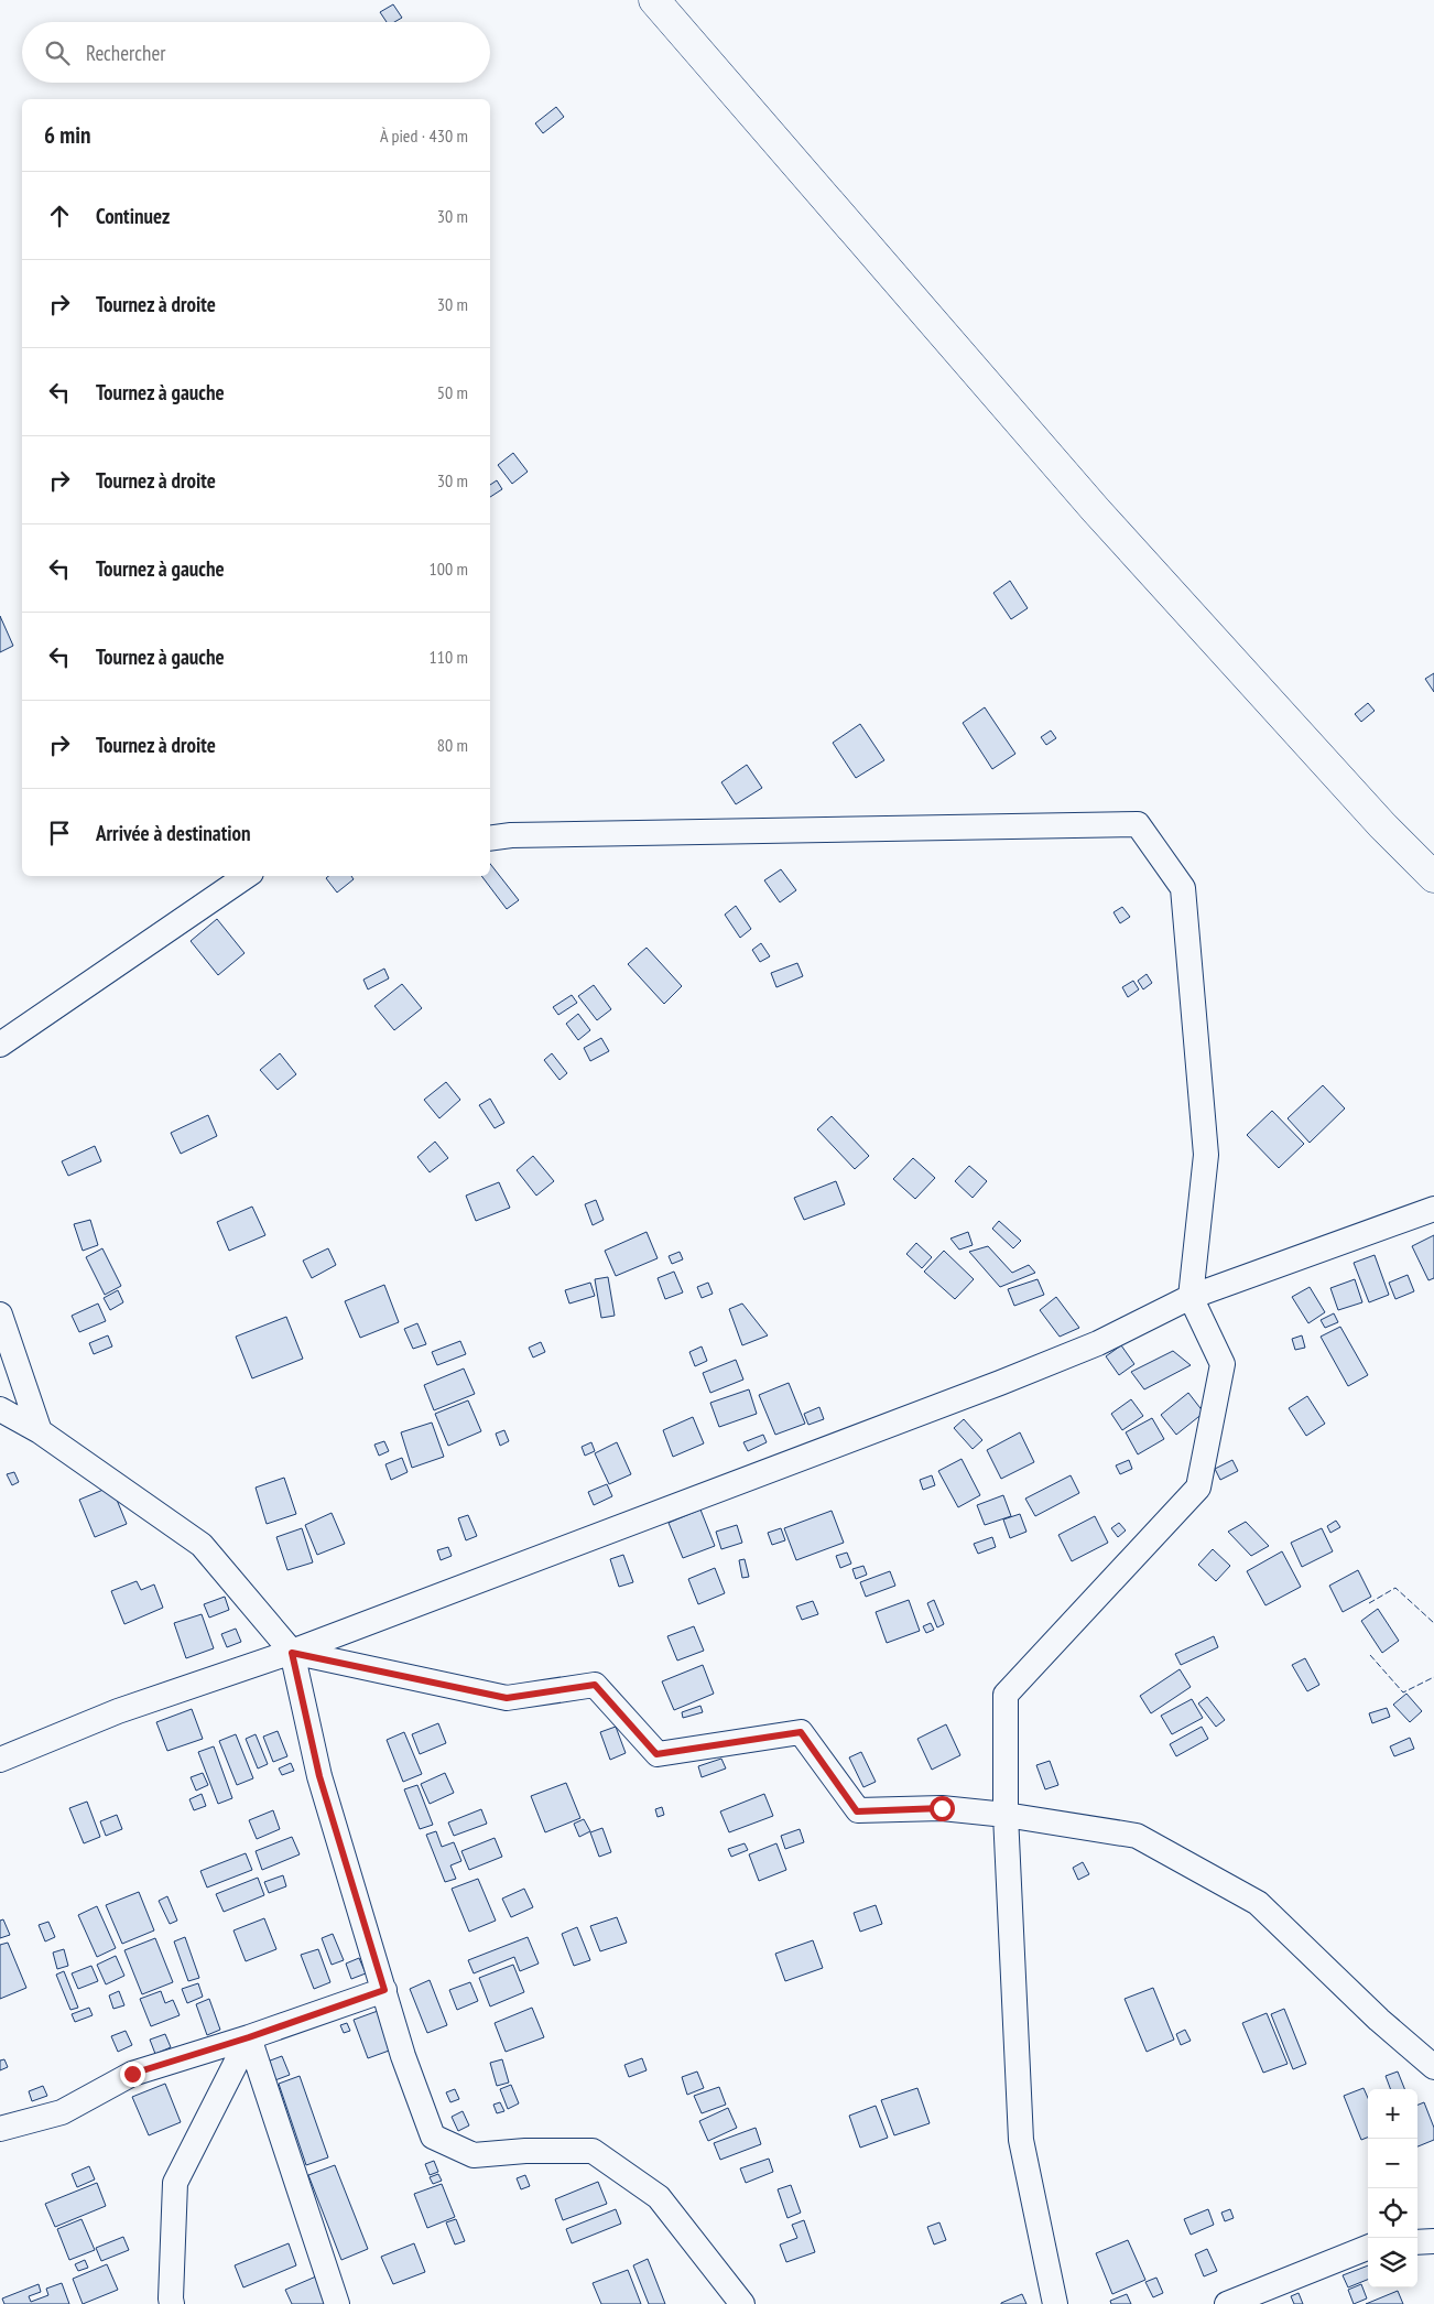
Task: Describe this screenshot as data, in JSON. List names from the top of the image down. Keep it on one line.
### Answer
{"page":{"search":"Rechercher","heading":["6 min","À pied · 430 m"],"list":[["Continuez","30 m"],["Tournez à droite","30 m"],["Tournez à gauche","50 m"],["Tournez à droite","30 m"],["Tournez à gauche","100 m"],["Tournez à gauche","110 m"],["Tournez à droite","80 m"],"Arrivée à destination"],"map_buttons":["+","−"]}}
